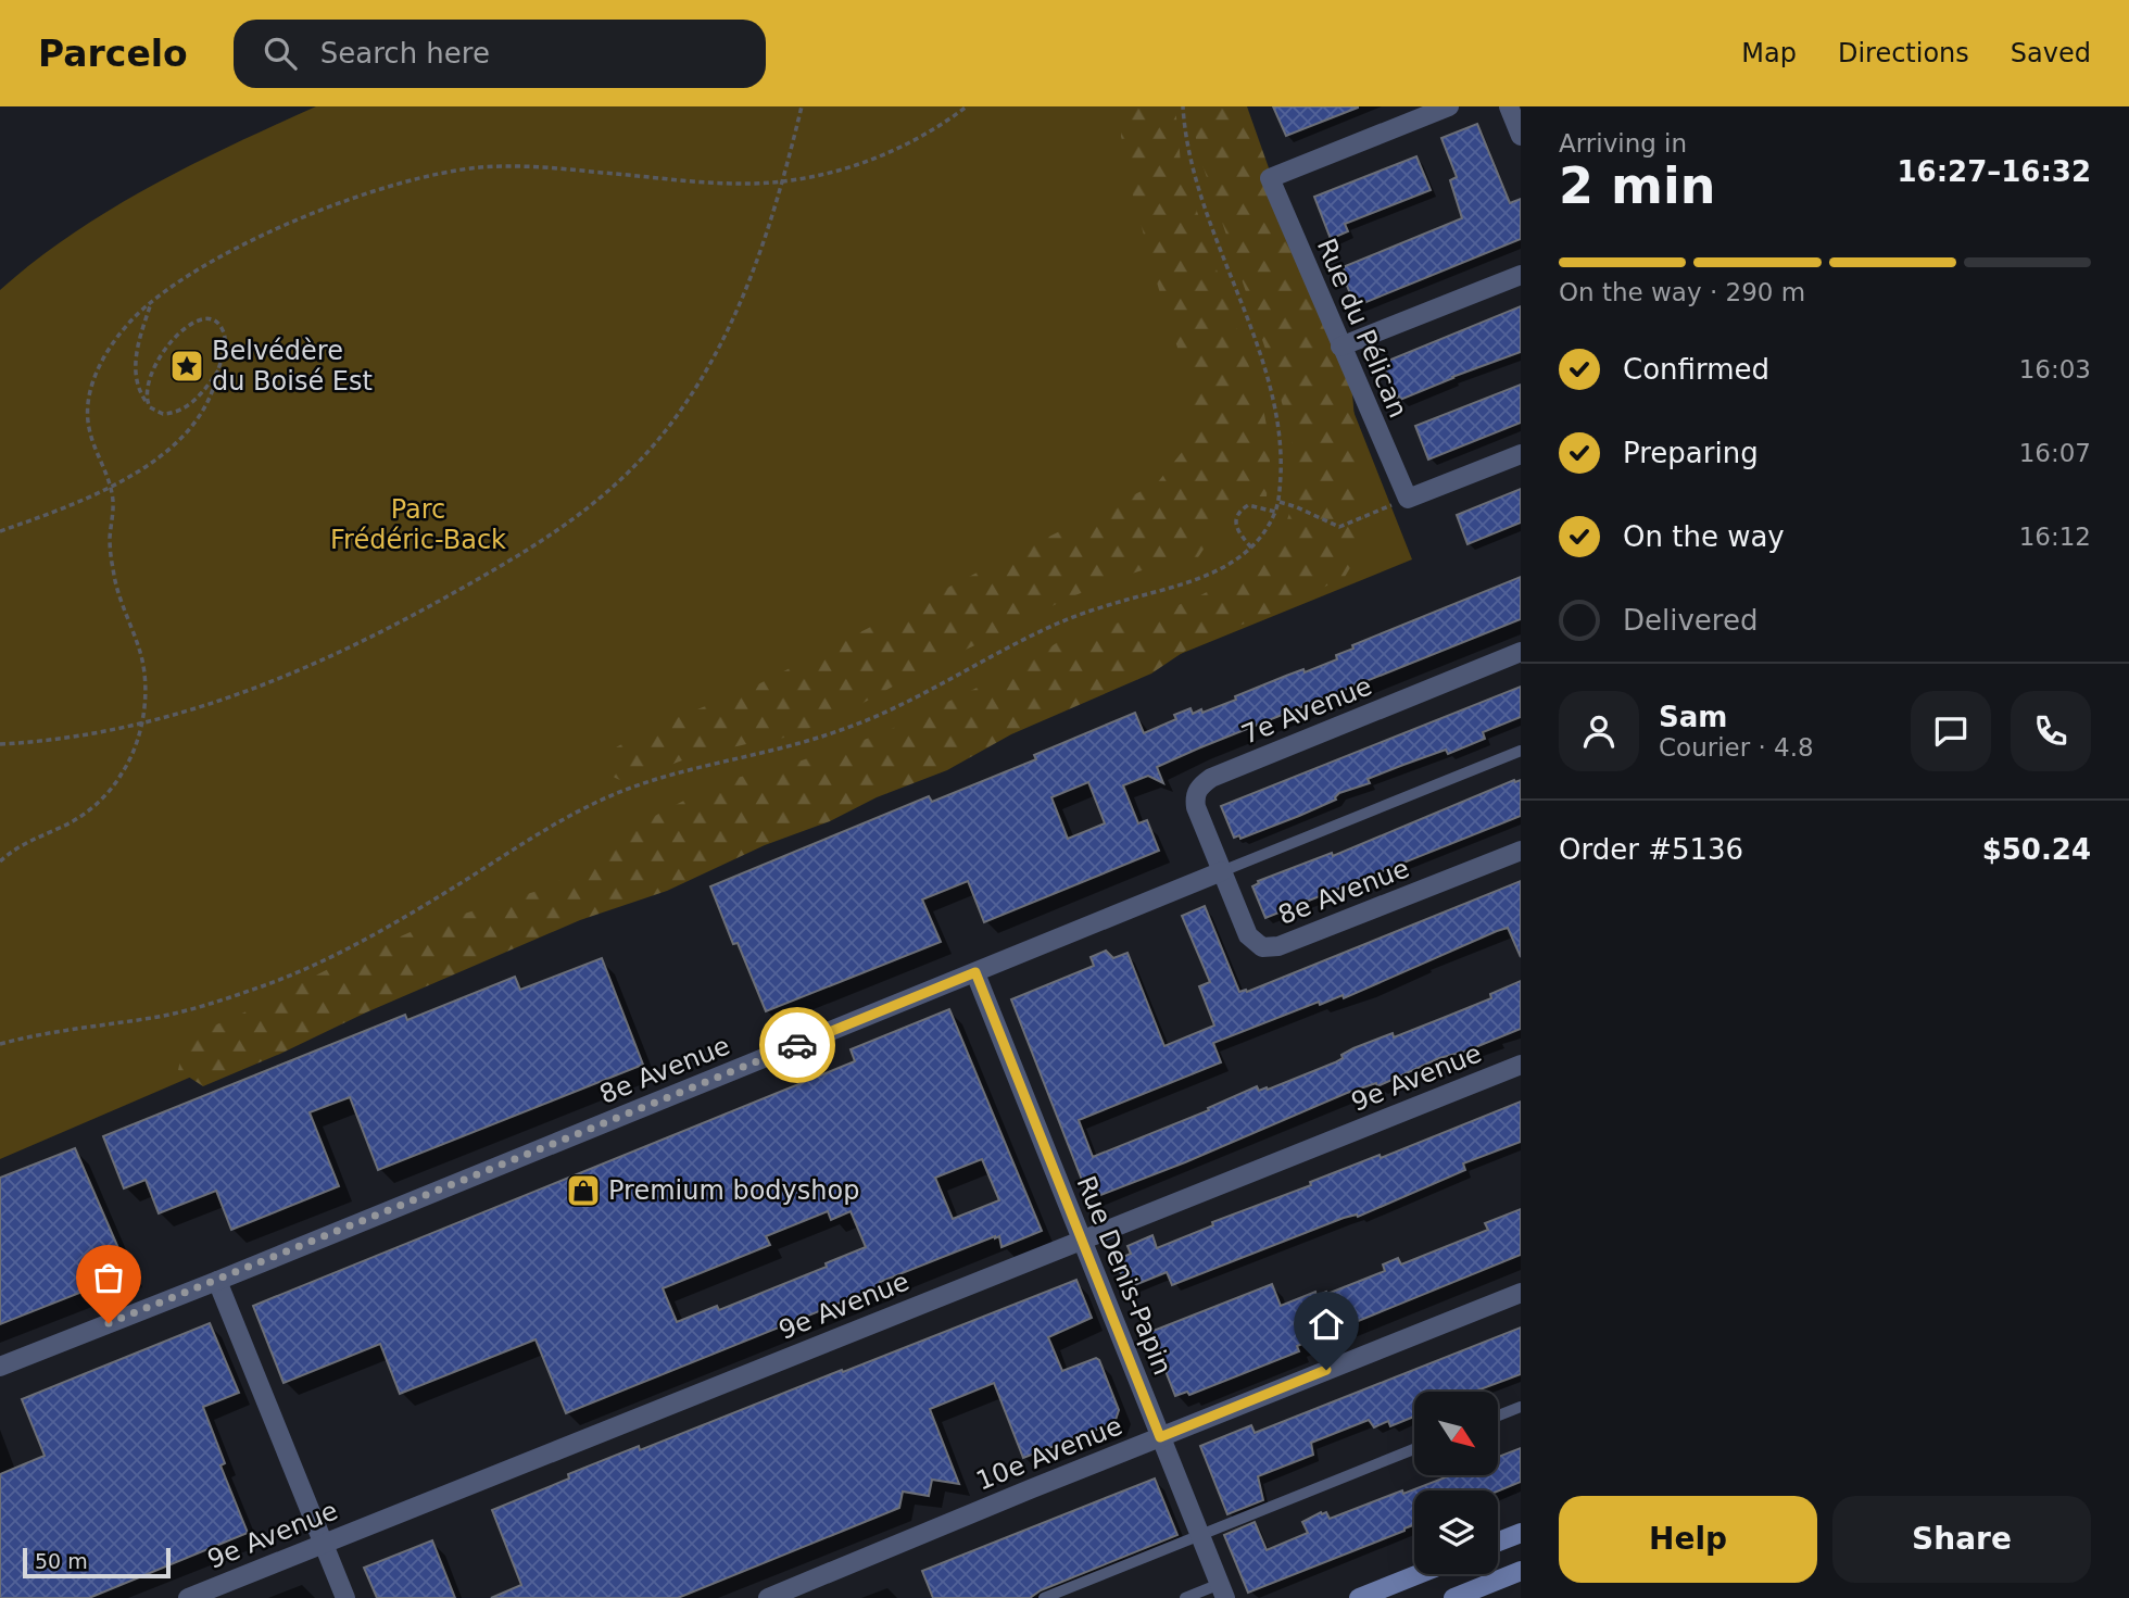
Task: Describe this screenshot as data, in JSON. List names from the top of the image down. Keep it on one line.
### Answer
{"streets":{"street":["Rue du Pélican","7e Avenue","8e Avenue","9e Avenue","Rue Denis-Papin","10e Avenue"]},"crossings":[["7e Avenue","8e Avenue"],["8e Avenue","Rue Denis-Papin"],["9e Avenue","Rue Denis-Papin"],["Rue Denis-Papin","10e Avenue"]],"parks":["Parc Frédéric-Back"],"places":{"place":["Belvédère du Boisé Est"],"shop":["Premium bodyshop"]},"scale_bar":"50 m","north":"bottom right","page":{"header":"Parcelo","search":"Search here","nav":["Map","Directions","Saved"],"heading":["2 min","Arriving in","16:27–16:32"],"panel":["Sam","Courier · 4.8","Order #5136","$50.24"],"bar":"On the way · 290 m","list":[["Confirmed","16:03"],["Preparing","16:07"],["On the way","16:12"],"Delivered"],"buttons":["Help","Share"],"scale":"50 m"}}
